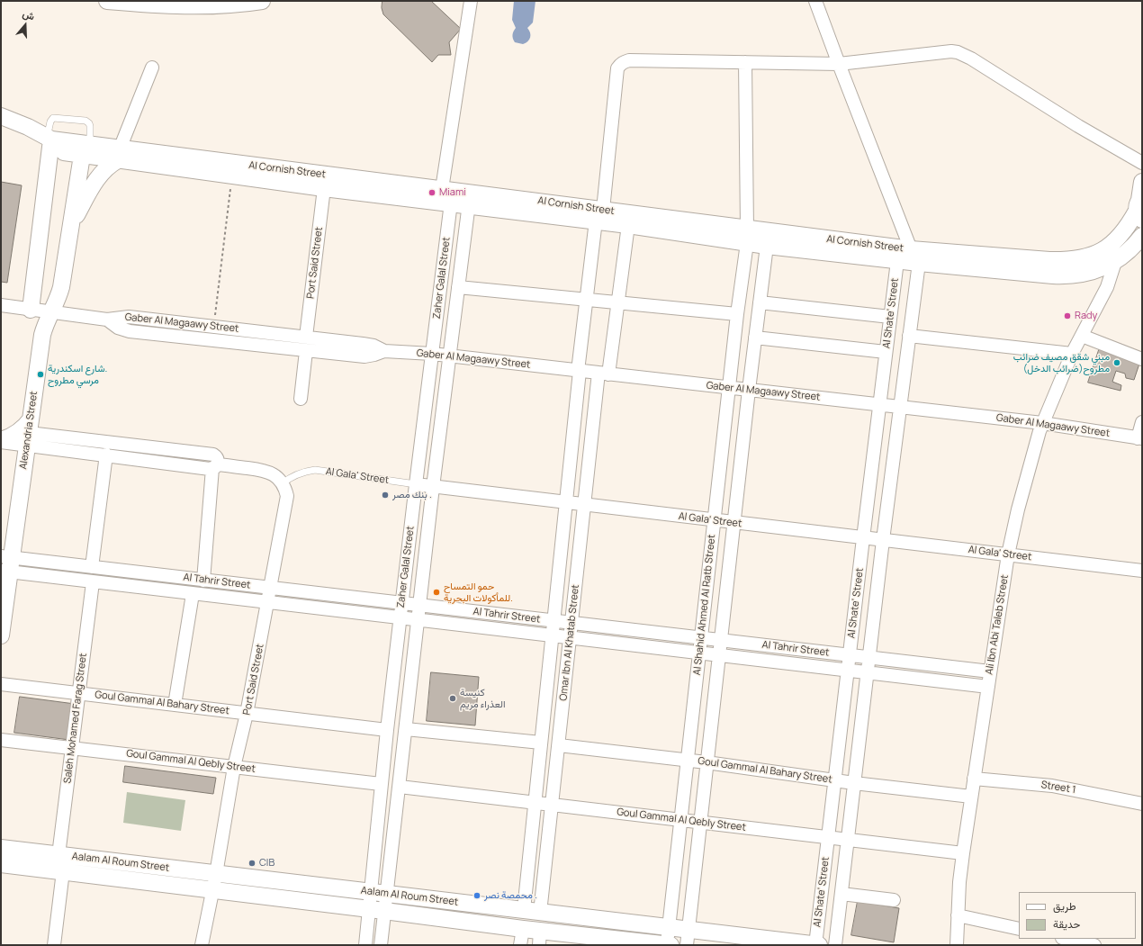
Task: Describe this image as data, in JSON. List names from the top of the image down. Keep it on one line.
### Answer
{"streets":{"street":["Al Cornish Street","Port Said Street","Zaher Galal Street","Al Shate' Street","Gaber Al Magaawy Street","Alexandria Street","Al Gala' Street","Al Tahrir Street","Al Shahid Ahmed Al Ratb Street","Ali Ibn Abi Taleb Street","Omar Ibn Al Khatab Street","Goul Gammal Al Bahary Street","Saleh Mohamed Farag Street","Goul Gammal Al Qebly Street","Street 1","Aalam Al Roum Street"]},"crossings":[["Al Cornish Street","Port Said Street"],["Al Cornish Street","Zaher Galal Street"],["Al Cornish Street","Al Shate' Street"],["Al Cornish Street","Alexandria Street"],["Al Cornish Street","Al Shahid Ahmed Al Ratb Street"],["Al Cornish Street","Ali Ibn Abi Taleb Street"],["Al Cornish Street","Omar Ibn Al Khatab Street"],["Port Said Street","Gaber Al Magaawy Street"],["Port Said Street","Al Gala' Street"],["Port Said Street","Al Tahrir Street"],["Port Said Street","Goul Gammal Al Bahary Street"],["Port Said Street","Goul Gammal Al Qebly Street"],["Port Said Street","Aalam Al Roum Street"],["Zaher Galal Street","Gaber Al Magaawy Street"],["Zaher Galal Street","Al Gala' Street"],["Zaher Galal Street","Al Tahrir Street"],["Zaher Galal Street","Goul Gammal Al Bahary Street"],["Zaher Galal Street","Goul Gammal Al Qebly Street"],["Zaher Galal Street","Aalam Al Roum Street"],["Al Shate' Street","Gaber Al Magaawy Street"],["Al Shate' Street","Al Gala' Street"],["Al Shate' Street","Al Tahrir Street"],["Al Shate' Street","Goul Gammal Al Bahary Street"],["Al Shate' Street","Goul Gammal Al Qebly Street"],["Al Shate' Street","Aalam Al Roum Street"],["Gaber Al Magaawy Street","Alexandria Street"],["Gaber Al Magaawy Street","Al Shahid Ahmed Al Ratb Street"],["Gaber Al Magaawy Street","Ali Ibn Abi Taleb Street"],["Gaber Al Magaawy Street","Omar Ibn Al Khatab Street"],["Alexandria Street","Al Tahrir Street"],["Al Gala' Street","Al Shahid Ahmed Al Ratb Street"],["Al Gala' Street","Ali Ibn Abi Taleb Street"],["Al Gala' Street","Omar Ibn Al Khatab Street"],["Al Tahrir Street","Al Shahid Ahmed Al Ratb Street"],["Al Tahrir Street","Ali Ibn Abi Taleb Street"],["Al Tahrir Street","Omar Ibn Al Khatab Street"],["Al Tahrir Street","Saleh Mohamed Farag Street"],["Al Shahid Ahmed Al Ratb Street","Omar Ibn Al Khatab Street"],["Al Shahid Ahmed Al Ratb Street","Goul Gammal Al Bahary Street"],["Al Shahid Ahmed Al Ratb Street","Goul Gammal Al Qebly Street"],["Al Shahid Ahmed Al Ratb Street","Aalam Al Roum Street"],["Ali Ibn Abi Taleb Street","Goul Gammal Al Bahary Street"],["Ali Ibn Abi Taleb Street","Goul Gammal Al Qebly Street"],["Ali Ibn Abi Taleb Street","Street 1"],["Omar Ibn Al Khatab Street","Goul Gammal Al Bahary Street"],["Omar Ibn Al Khatab Street","Goul Gammal Al Qebly Street"],["Omar Ibn Al Khatab Street","Aalam Al Roum Street"],["Goul Gammal Al Bahary Street","Saleh Mohamed Farag Street"],["Saleh Mohamed Farag Street","Goul Gammal Al Qebly Street"],["Saleh Mohamed Farag Street","Aalam Al Roum Street"]],"places":["Miami","Rady","مبني شقق مصيف ضرائب مطروح(ضرائب الدخل)","شارع اسكندرية. مرسي مطروح","بنك مصر .","حمو التمساح للمأكولات البحرية.","كنيسة العذراء مريم","CIB","محمصة نصر ."],"legend":["طريق","حديقة"],"north":"top"}
